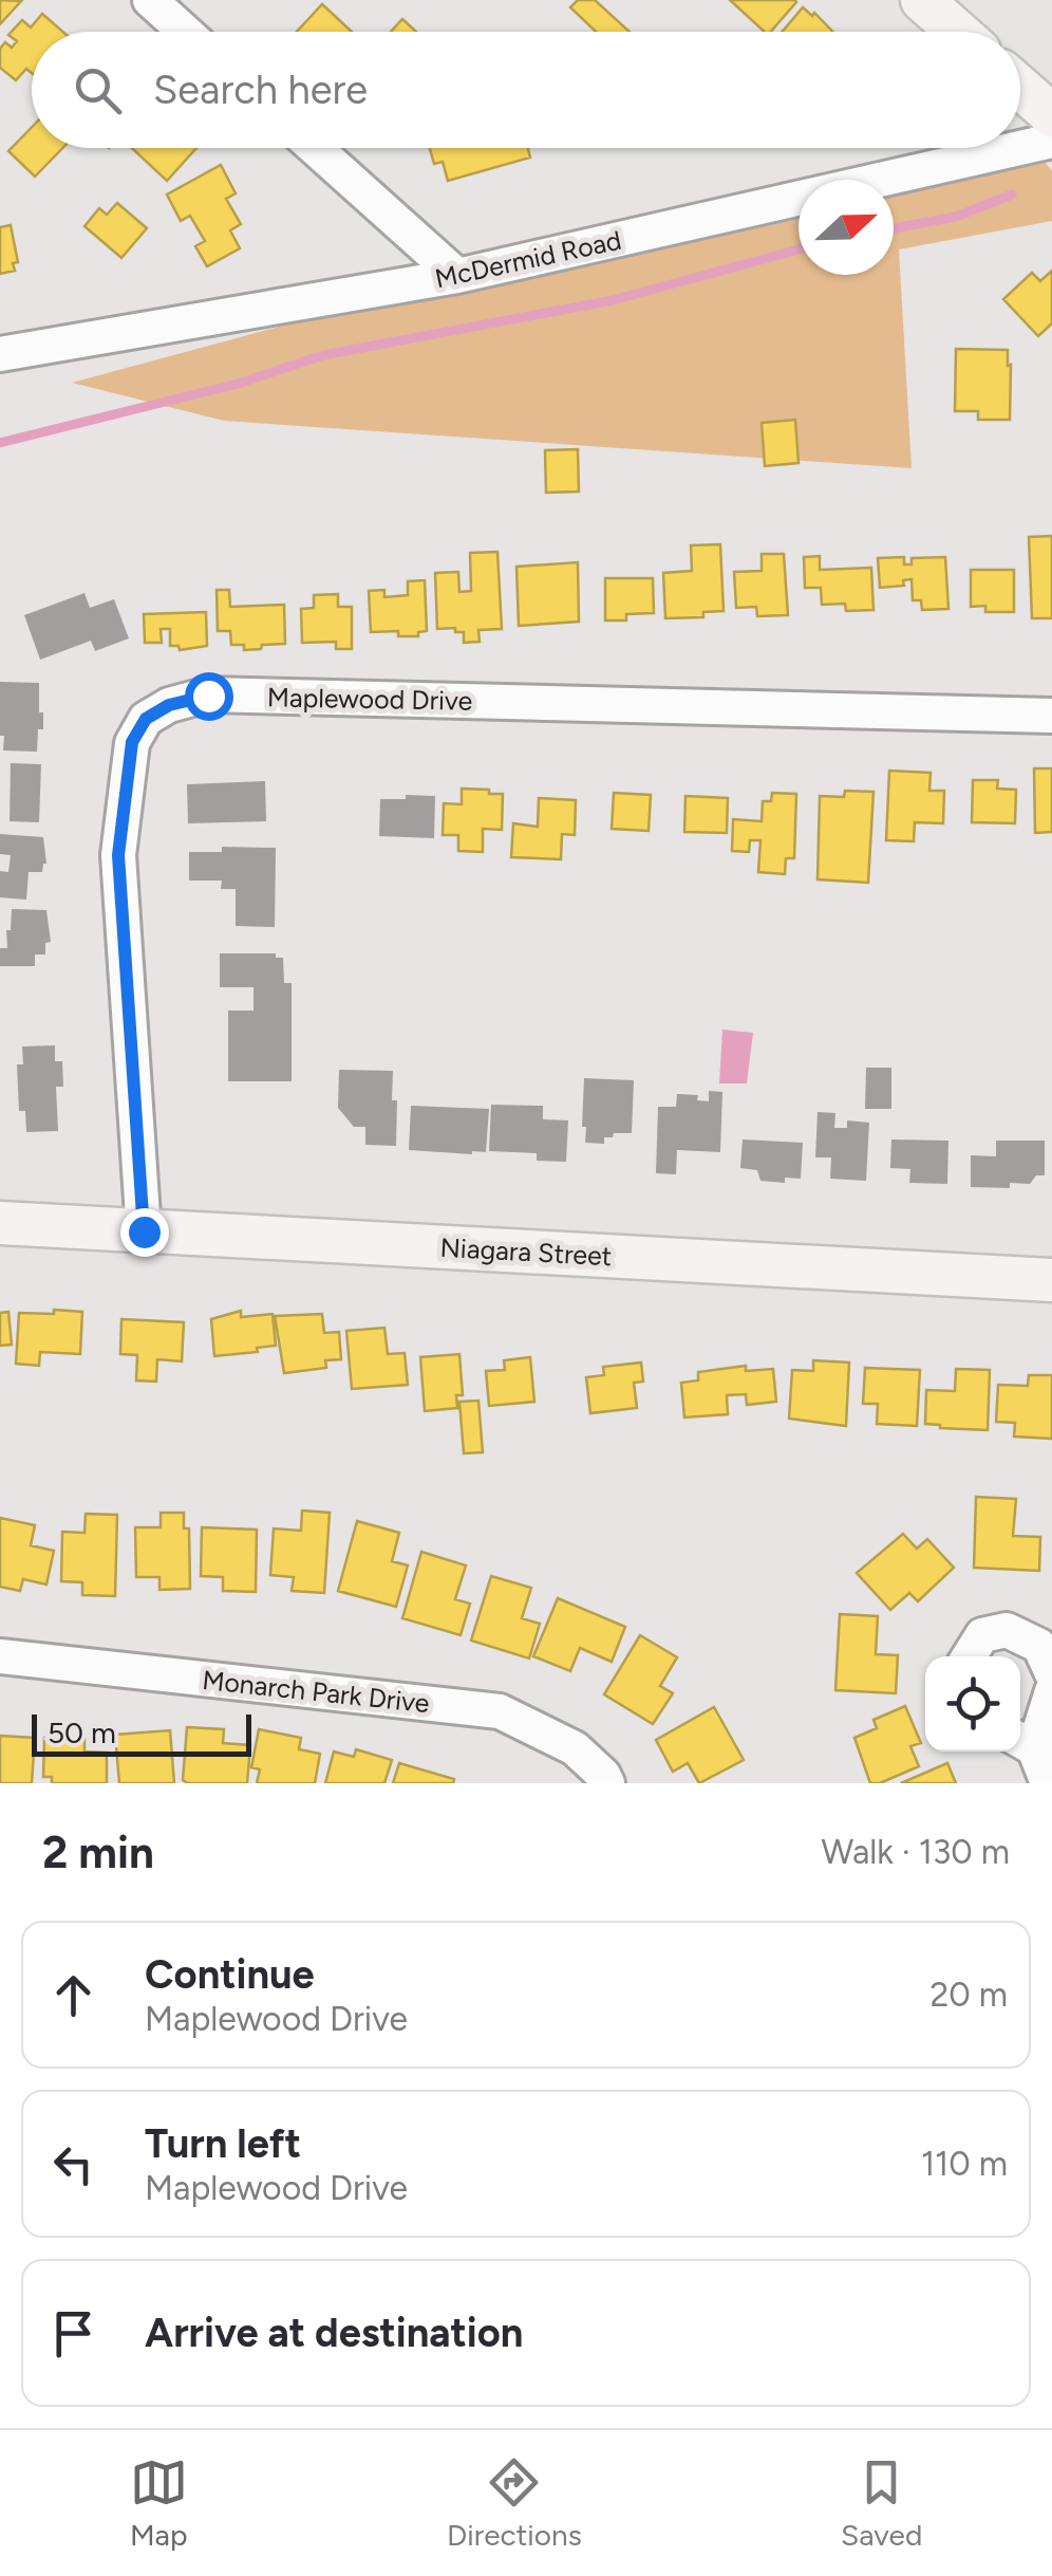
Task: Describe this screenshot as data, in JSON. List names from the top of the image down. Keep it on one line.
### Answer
{"streets":{"main road":["Niagara Street"],"street":["McDermid Road","Maplewood Drive","Monarch Park Drive"]},"crossings":[["Maplewood Drive","Niagara Street"]],"scale_bar":"50 m","north":"right","page":{"search":"Search here","scale":"50 m","heading":["2 min","Walk · 130 m"],"list":[["Continue","Maplewood Drive","20 m"],["Turn left","Maplewood Drive","110 m"],"Arrive at destination"],"nav":["Map","Directions","Saved"]}}
